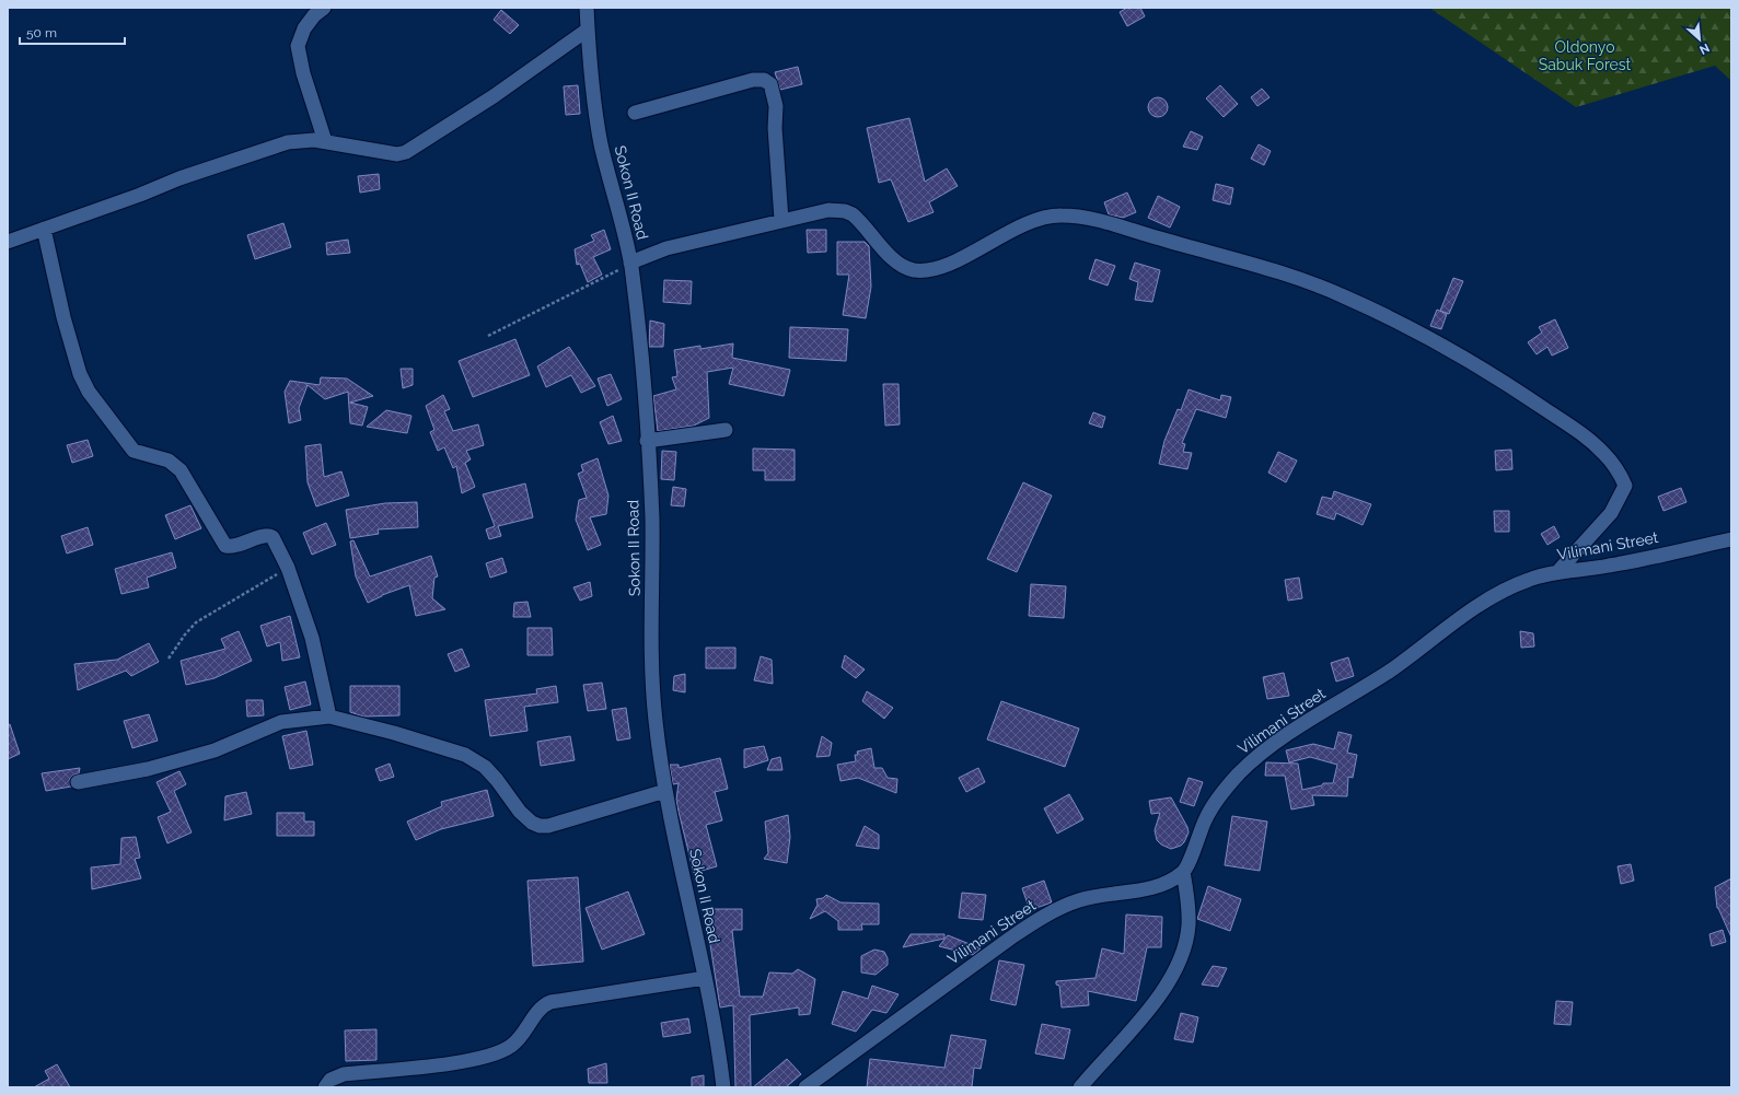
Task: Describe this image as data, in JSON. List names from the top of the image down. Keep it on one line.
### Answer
{"streets":{"street":["Sokon II Road","Vilimani Street"]},"parks":["Oldonyo Sabuk Forest"],"scale_bar":"50 m","north":"bottom right"}
